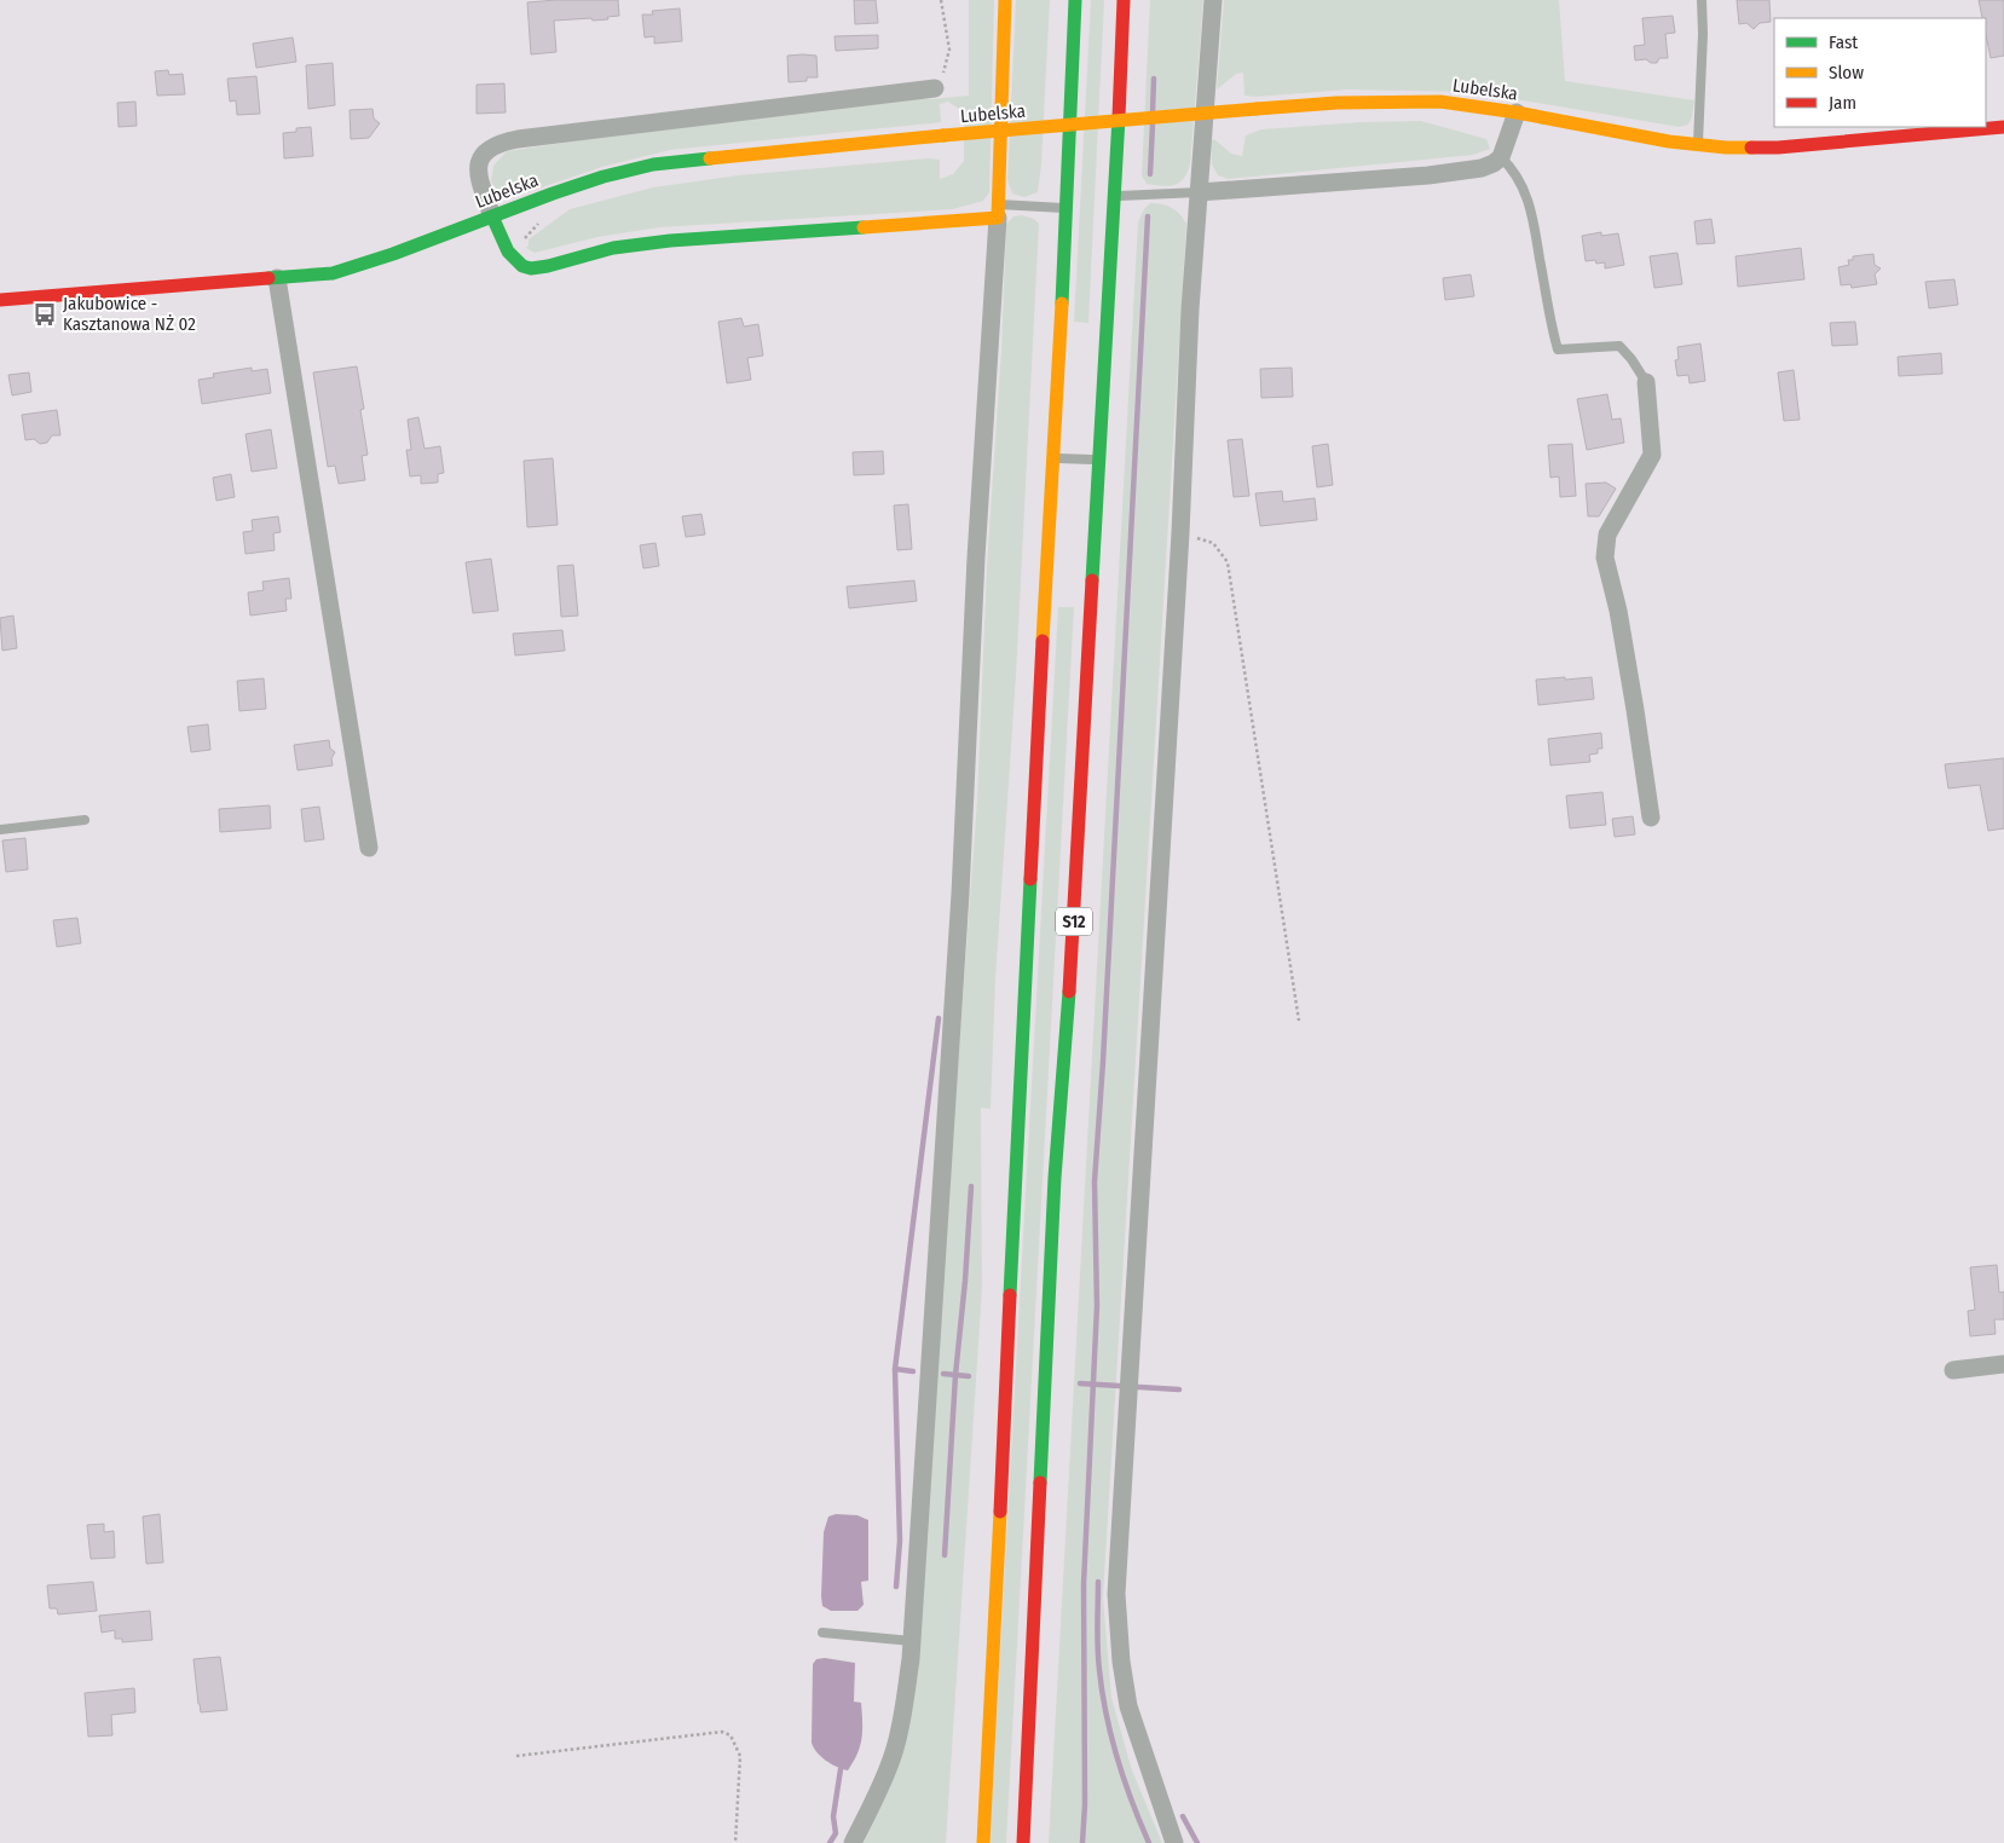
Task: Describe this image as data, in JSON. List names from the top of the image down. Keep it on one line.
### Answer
{"streets":{"main road":["Lubelska","S12"]},"places":{"bus stop":["Jakubowice - Kasztanowa NŻ 02"]},"legend":["Fast","Slow","Jam"]}
